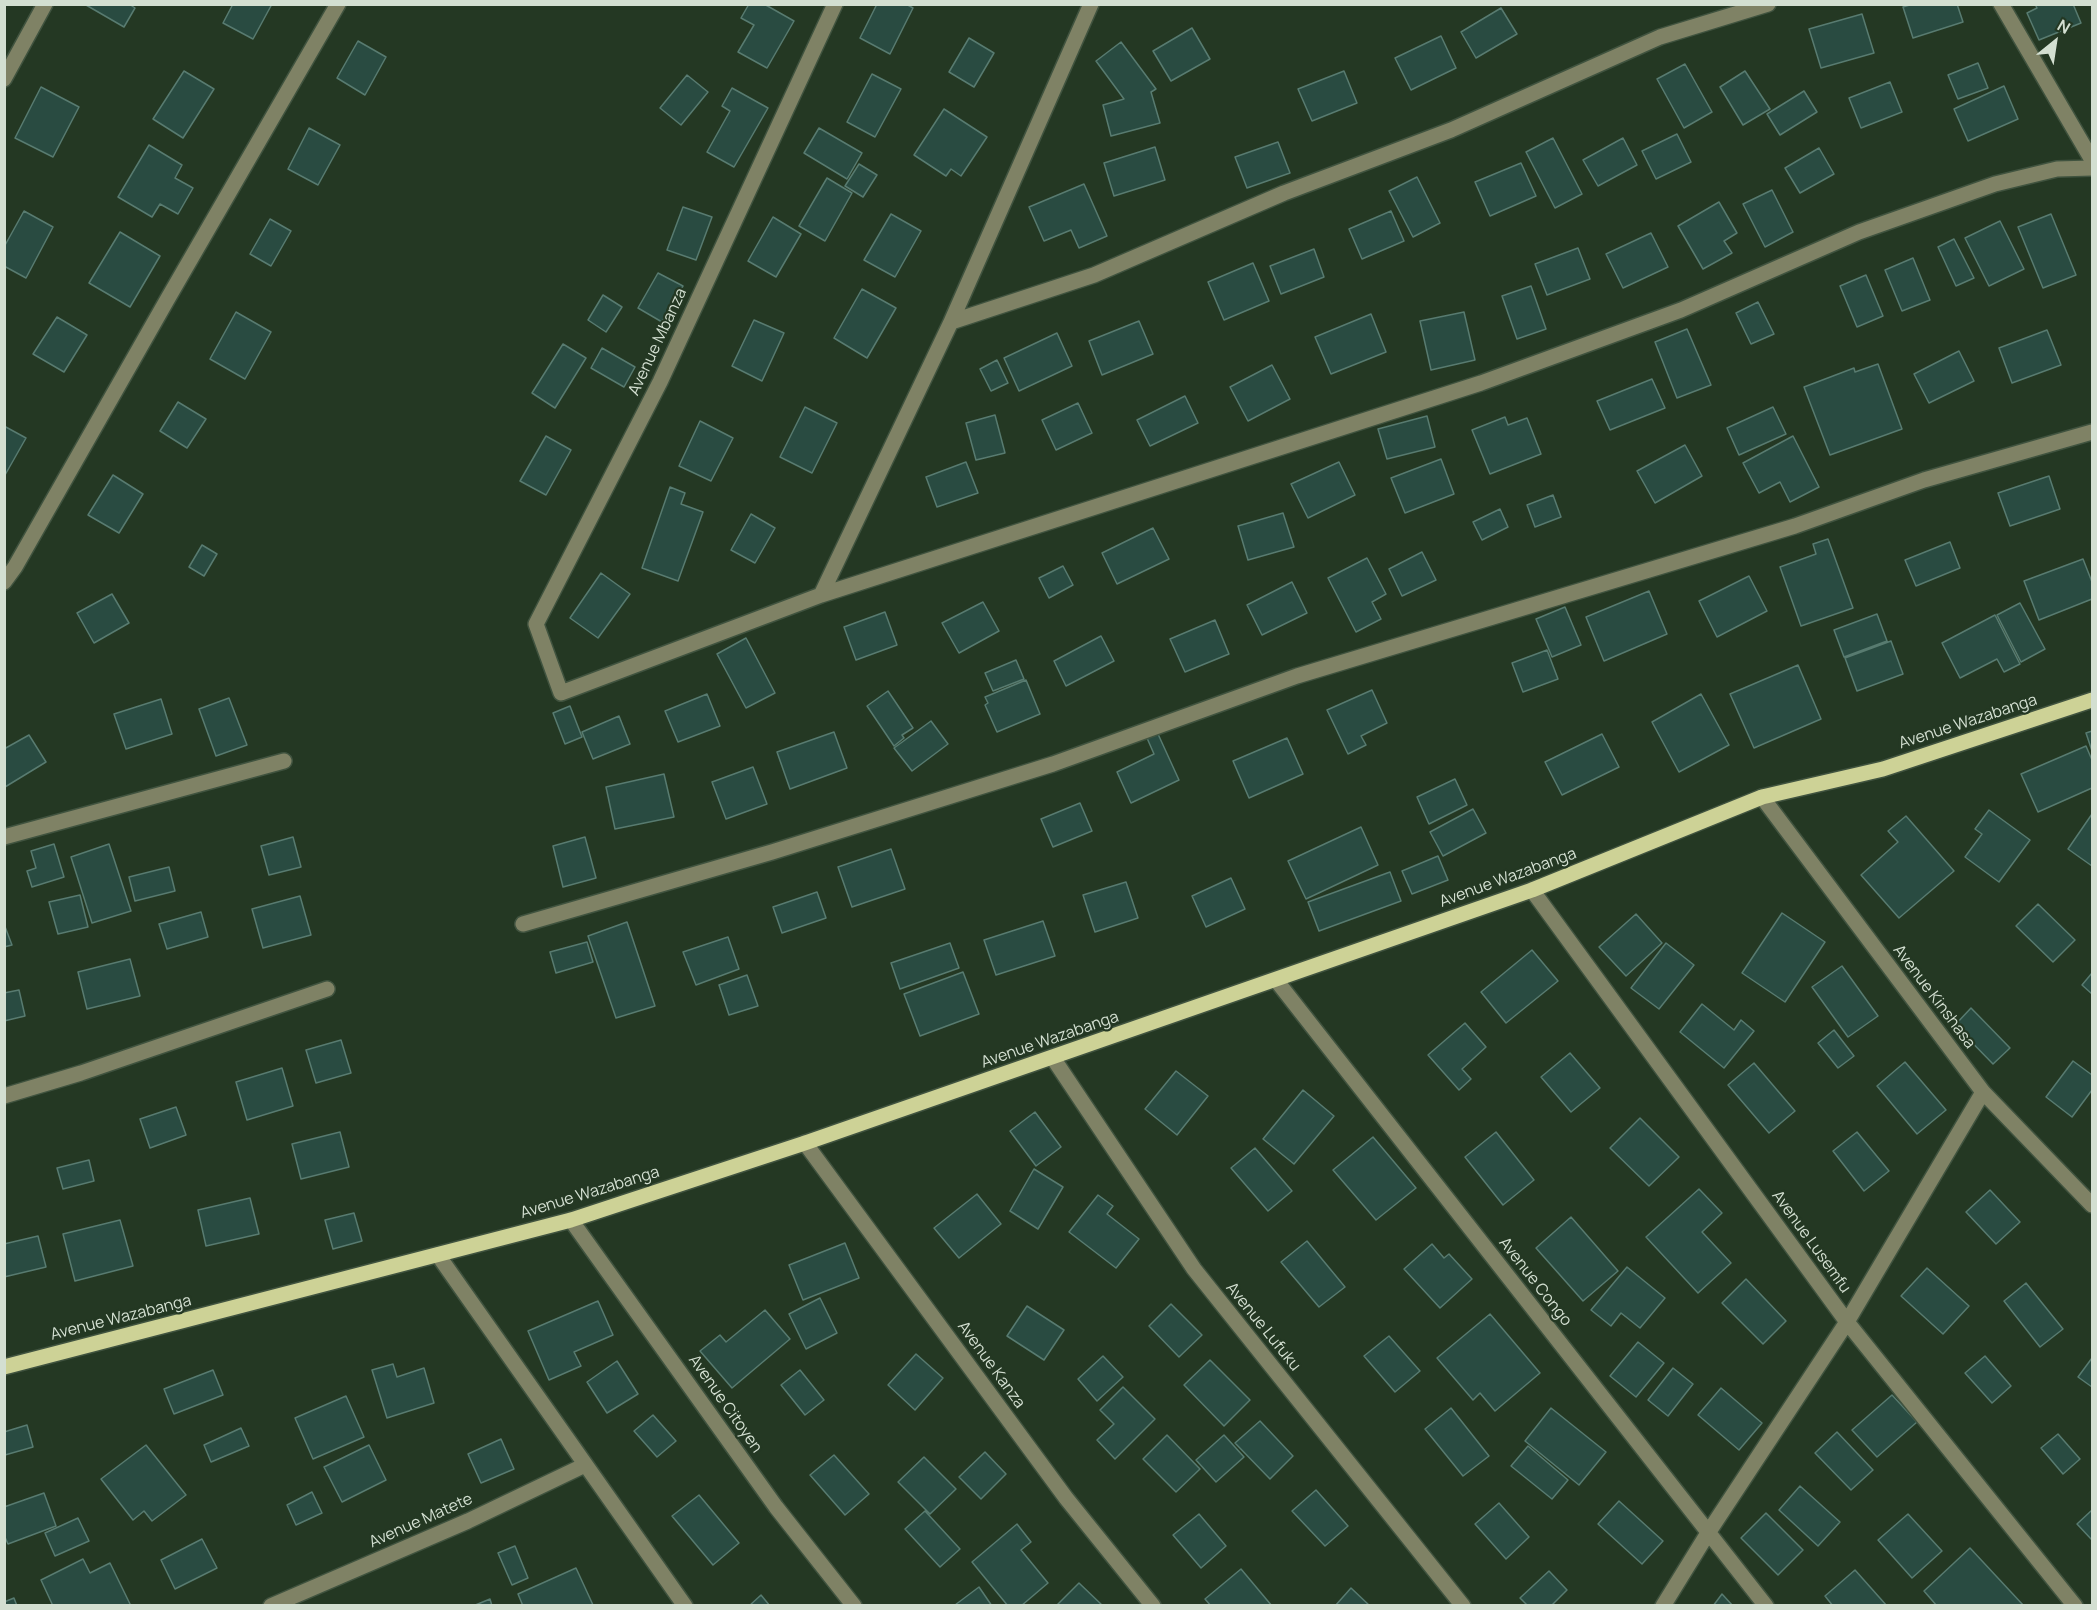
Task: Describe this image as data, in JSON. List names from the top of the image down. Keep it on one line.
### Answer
{"streets":{"main road":["Avenue Wazabanga"],"street":["Avenue Mbanza","Avenue Kinshasa","Avenue Lusemfu","Avenue Congo","Avenue Lufuku","Avenue Kanza","Avenue Citoyen","Avenue Matete"]},"crossings":[["Avenue Wazabanga","Avenue Kinshasa"],["Avenue Wazabanga","Avenue Lusemfu"],["Avenue Wazabanga","Avenue Congo"],["Avenue Wazabanga","Avenue Lufuku"],["Avenue Wazabanga","Avenue Kanza"],["Avenue Wazabanga","Avenue Citoyen"]],"north":"top right"}
